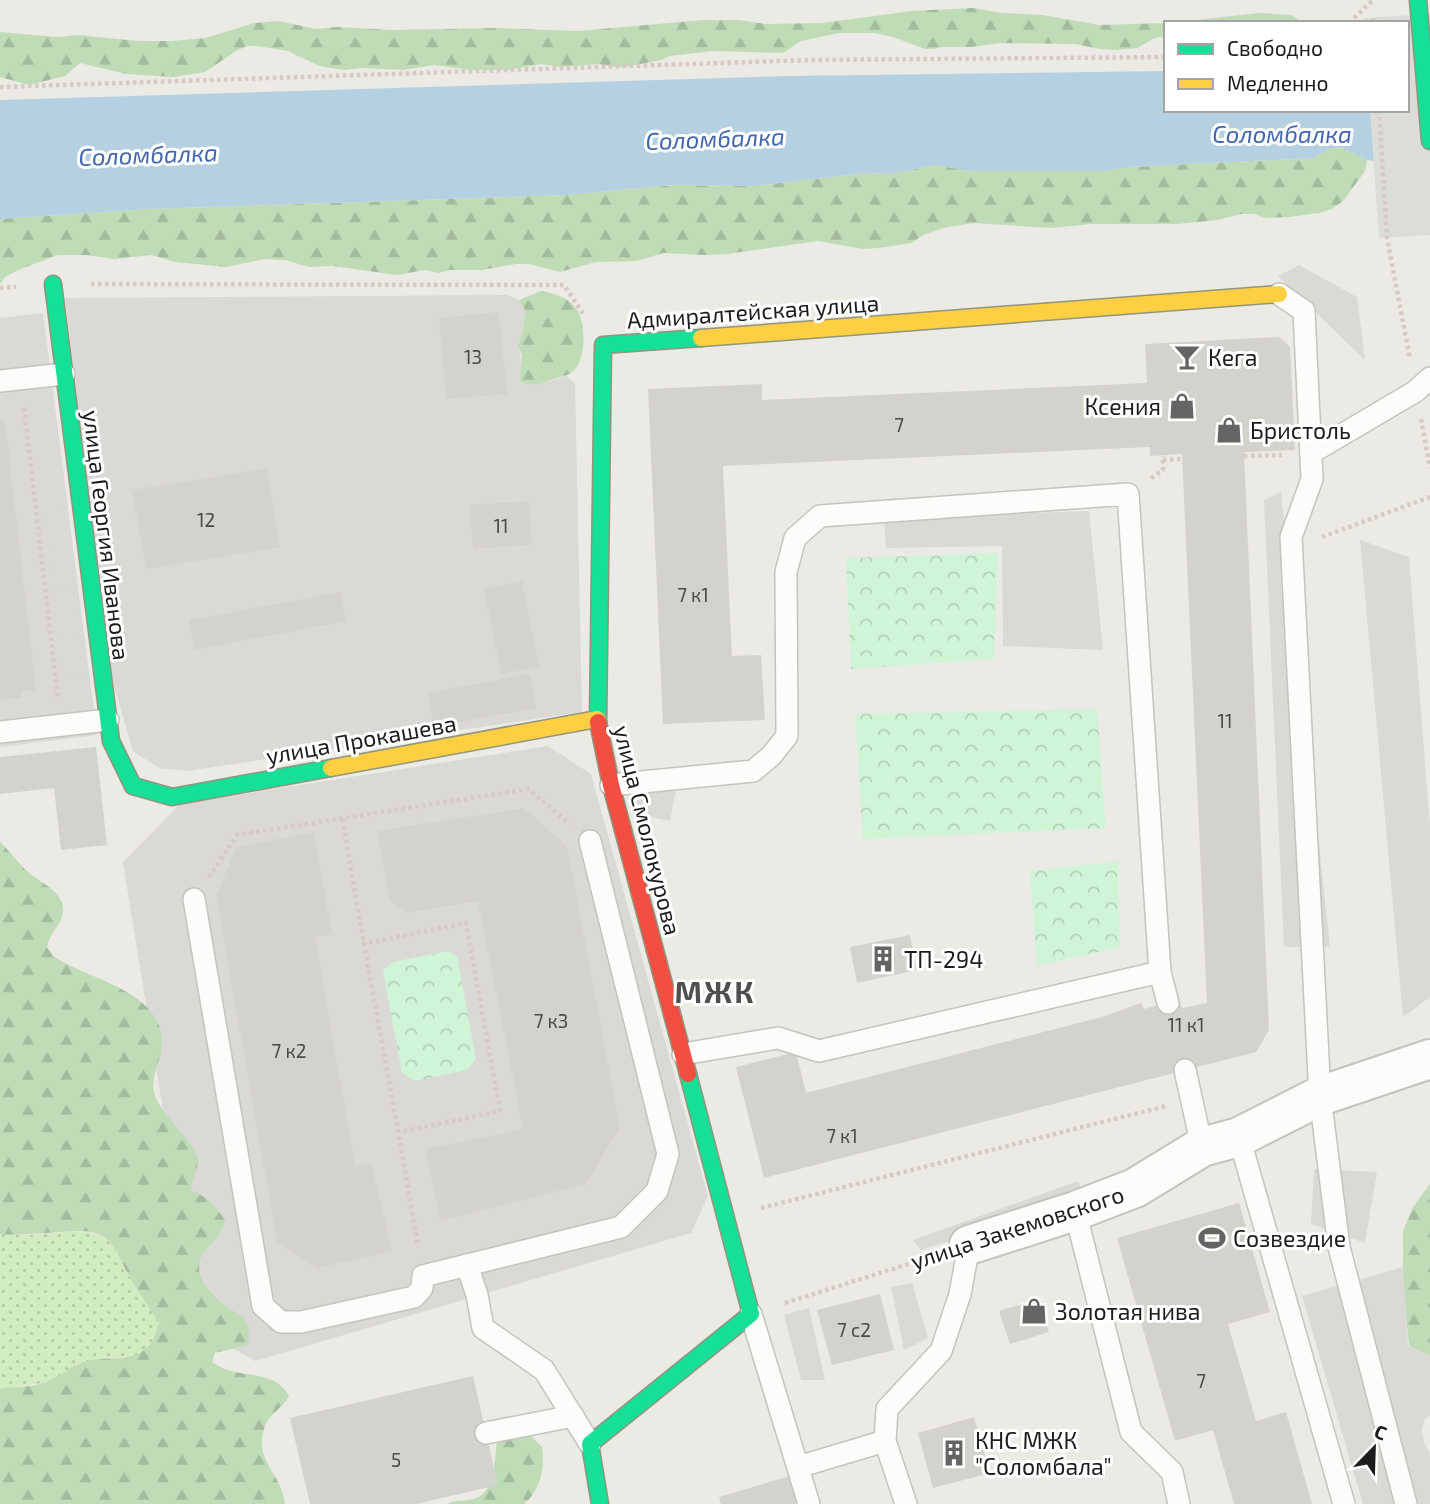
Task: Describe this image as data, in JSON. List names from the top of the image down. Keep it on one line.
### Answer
{"streets":{"street":["Адмиралтейская улица","улица Георгия Иванова","улица Прокашева","улица Смолокурова","улица Закемовского"]},"crossings":[["Адмиралтейская улица","улица Георгия Иванова"],["Адмиралтейская улица","улица Смолокурова"],["улица Георгия Иванова","улица Прокашева"],["улица Прокашева","улица Смолокурова"],["улица Смолокурова","улица Закемовского"]],"districts":["МЖК"],"water":["Соломбалка"],"places":{"bar":["Кега"],"shop":["Ксения","Бристоль","Золотая нива"],"building":["ТП-294","КНС МЖК \"Соломбала\""],"sports":["Созвездие"]},"house_numbers":["13","7","12","11","7 к1","11","7 к3","11 к1","7 к2","7 к1","7 с2","7","5"],"legend":["Свободно","Медленно"],"north":"top right"}
